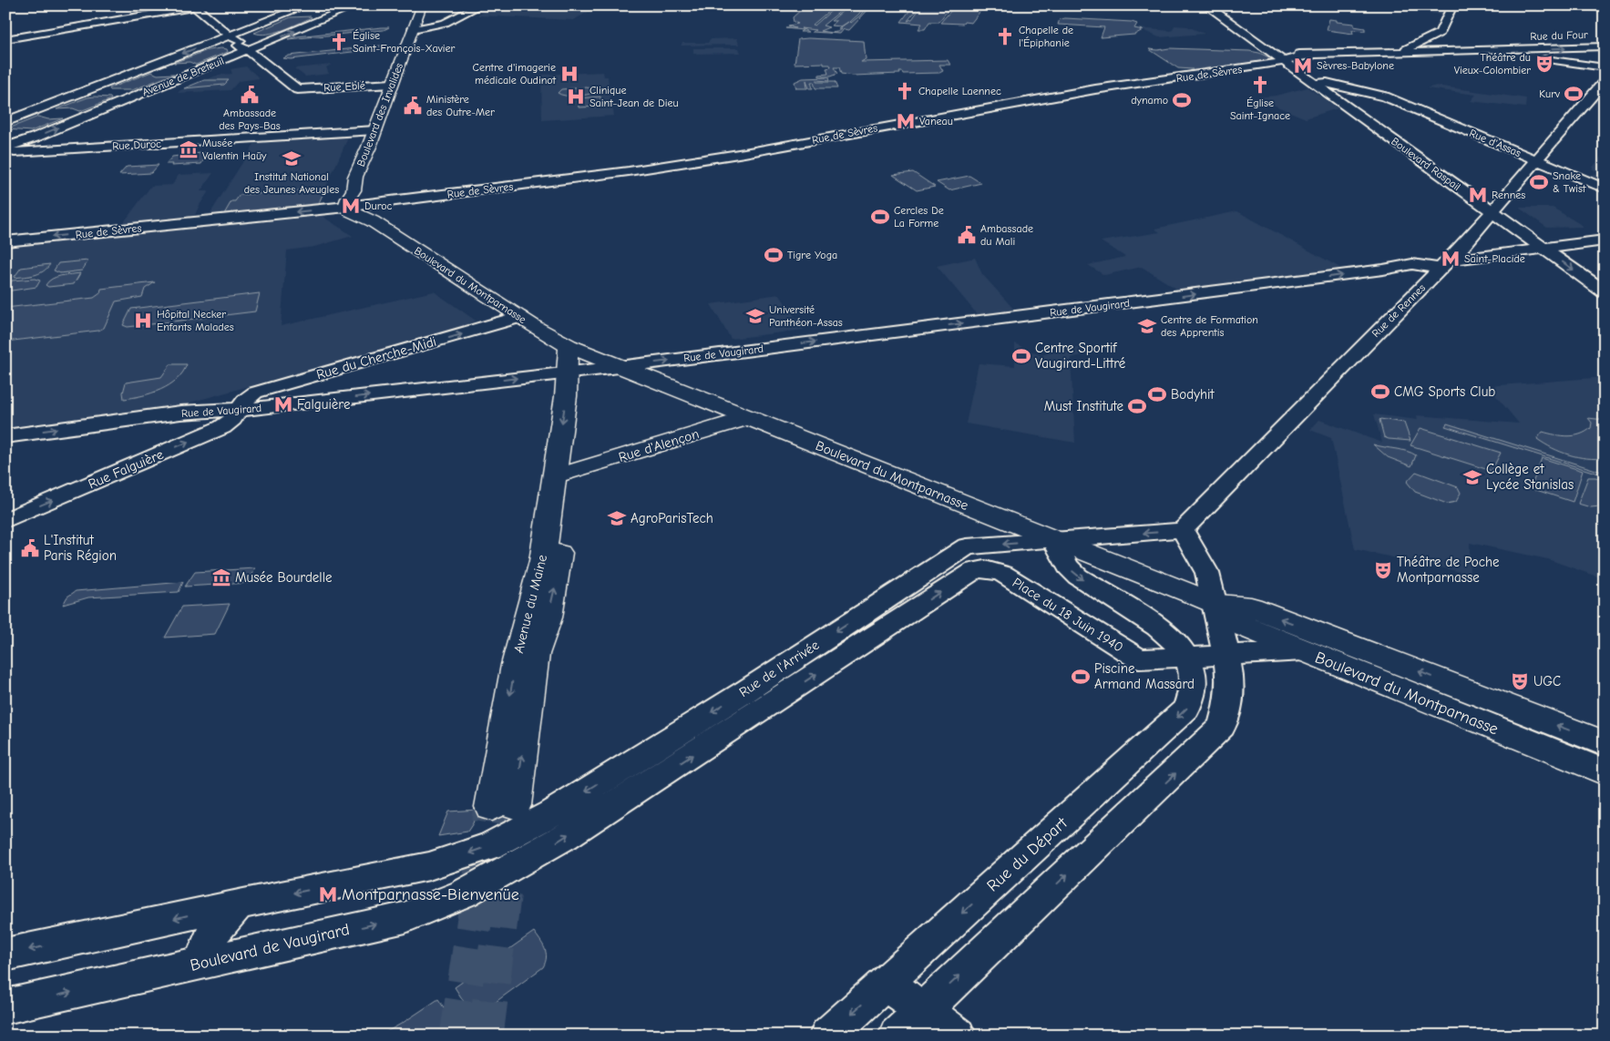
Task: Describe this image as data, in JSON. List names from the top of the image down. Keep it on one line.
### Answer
{"streets":{"main road":["Rue du Four","Rue de Sèvres","Avenue de Breteuil","Rue Eblé","Boulevard des Invalides","Rue d'Assas","Rue Duroc","Boulevard Raspail","Boulevard du Montparnasse","Rue de Vaugirard","Rue de Rennes","Rue du Cherche-Midi","Rue d'Alençon","Rue Falguière","Avenue du Maine","Place du 18 Juin 1940","Rue de l'Arrivée","Rue du Départ","Boulevard de Vaugirard"]},"crossings":[["Rue du Four","Rue de Sèvres"],["Rue de Sèvres","Boulevard des Invalides"],["Rue de Sèvres","Boulevard Raspail"],["Rue de Sèvres","Boulevard du Montparnasse"],["Avenue de Breteuil","Rue Eblé"],["Avenue de Breteuil","Rue Duroc"],["Rue Eblé","Boulevard des Invalides"],["Boulevard des Invalides","Rue Duroc"],["Boulevard des Invalides","Boulevard du Montparnasse"],["Rue d'Assas","Boulevard Raspail"],["Rue d'Assas","Rue de Rennes"],["Boulevard Raspail","Rue de Vaugirard"],["Boulevard Raspail","Rue de Rennes"],["Boulevard du Montparnasse","Rue de Vaugirard"],["Boulevard du Montparnasse","Rue du Cherche-Midi"],["Boulevard du Montparnasse","Rue d'Alençon"],["Boulevard du Montparnasse","Place du 18 Juin 1940"],["Boulevard du Montparnasse","Rue de l'Arrivée"],["Rue de Vaugirard","Rue de Rennes"],["Rue de Vaugirard","Rue du Cherche-Midi"],["Rue de Vaugirard","Rue Falguière"],["Rue de Vaugirard","Avenue du Maine"],["Rue du Cherche-Midi","Rue Falguière"],["Rue d'Alençon","Avenue du Maine"],["Avenue du Maine","Rue de l'Arrivée"],["Avenue du Maine","Boulevard de Vaugirard"],["Place du 18 Juin 1940","Rue de l'Arrivée"],["Place du 18 Juin 1940","Rue du Départ"],["Rue de l'Arrivée","Boulevard de Vaugirard"]],"one_way":["Rue de Vaugirard","Rue du Cherche-Midi","Rue Falguière"],"places":{"church":["Chapelle de l'Épiphanie","Église Saint-François-Xavier","Église Saint-Ignace","Chapelle Laennec"],"theatre":["Théâtre du Vieux-Colombier","Théâtre de Poche Montparnasse","UGC"],"metro station":["Sèvres-Babylone","Vaneau","Rennes","Duroc","Saint-Placide","Falguière","Montparnasse-Bienvenüe"],"hospital":["Centre d'imagerie médicale Oudinot","Clinique Saint-Jean de Dieu","Hôpital Necker Enfants Malades"],"sports":["Kurv","dynamo","Snake & Twist","Cercles De La Forme","Tigre Yoga","Centre Sportif Vaugirard-Littré","CMG Sports Club","Bodyhit","Must Institute","Piscine Armand Massard"],"public building":["Ambassade des Pays-Bas","Ministère des Outre-Mer","Ambassade du Mali","L'Institut Paris Région"],"museum":["Musée Valentin Haüy","Musée Bourdelle"],"school or university":["Institut National des Jeunes Aveugles","Université Panthéon-Assas","Centre de Formation des Apprentis","Collège et Lycée Stanislas","AgroParisTech"]}}
